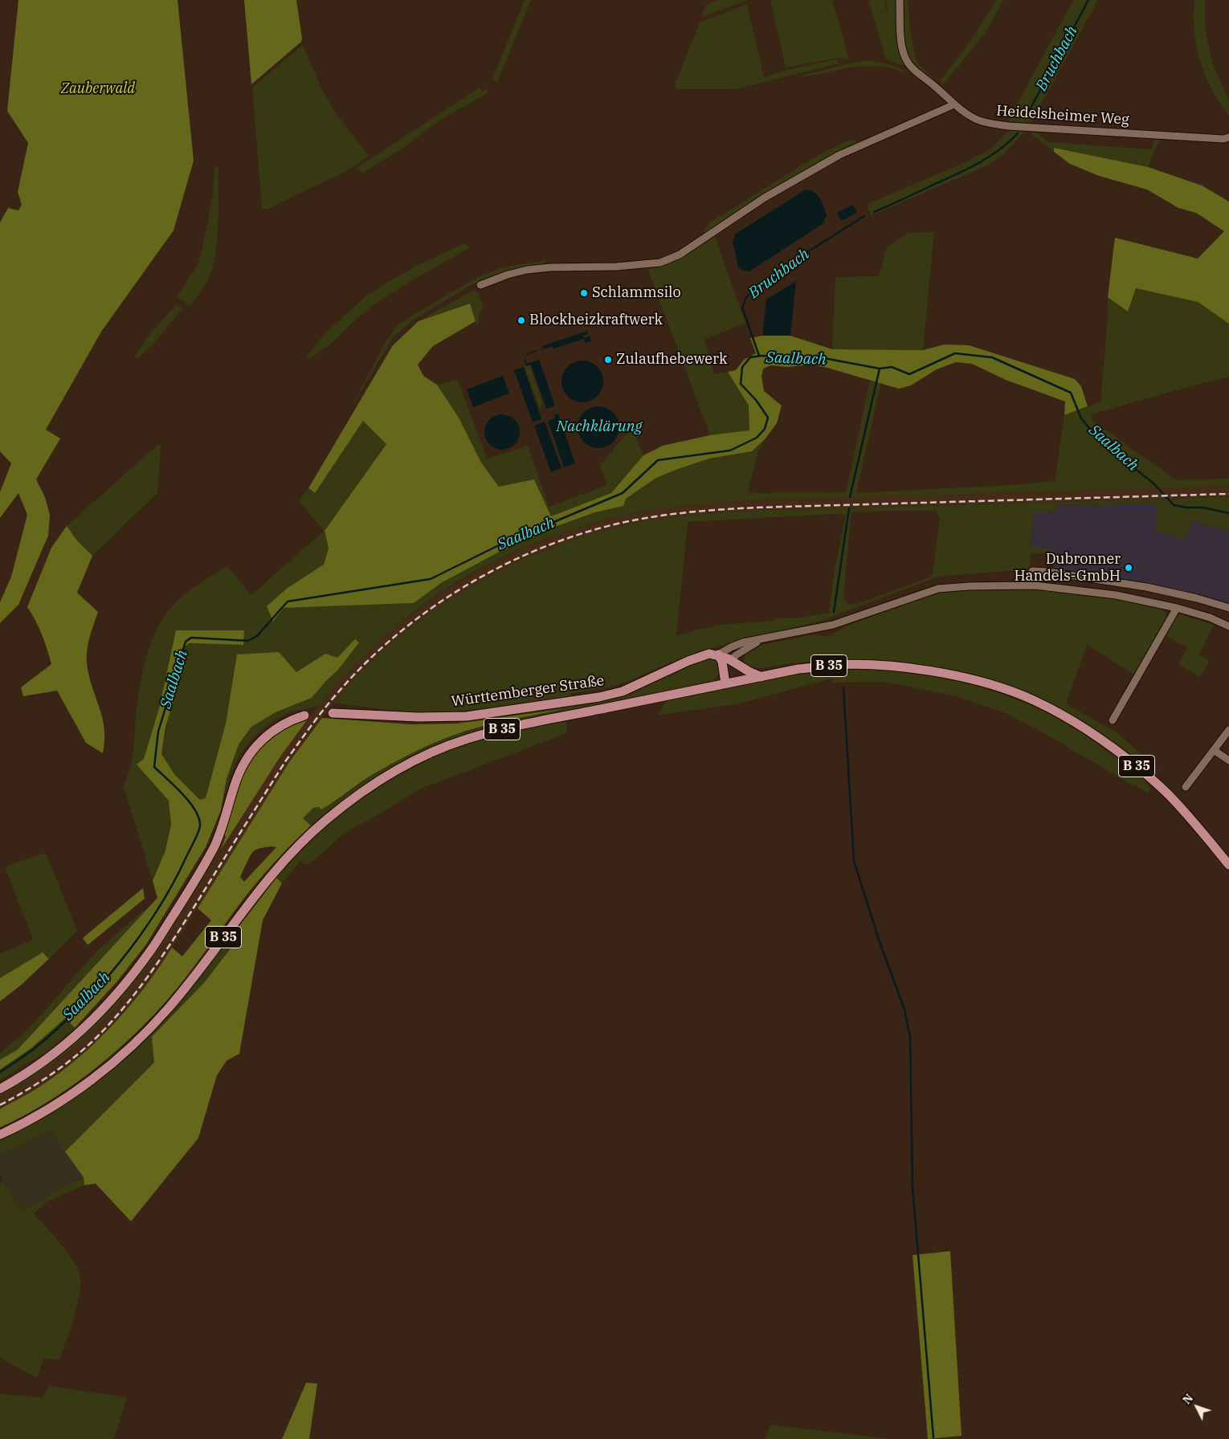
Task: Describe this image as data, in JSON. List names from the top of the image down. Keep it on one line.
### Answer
{"streets":{"main road":["B 35","Württemberger Straße"],"street":["Heidelsheimer Weg"]},"water":["Bruchbach","Saalbach","Nachklärung"],"parks":["Zauberwald"],"places":["Schlammsilo","Blockheizkraftwerk","Zulaufhebewerk","Dubronner Handels-GmbH"],"north":"top left"}
